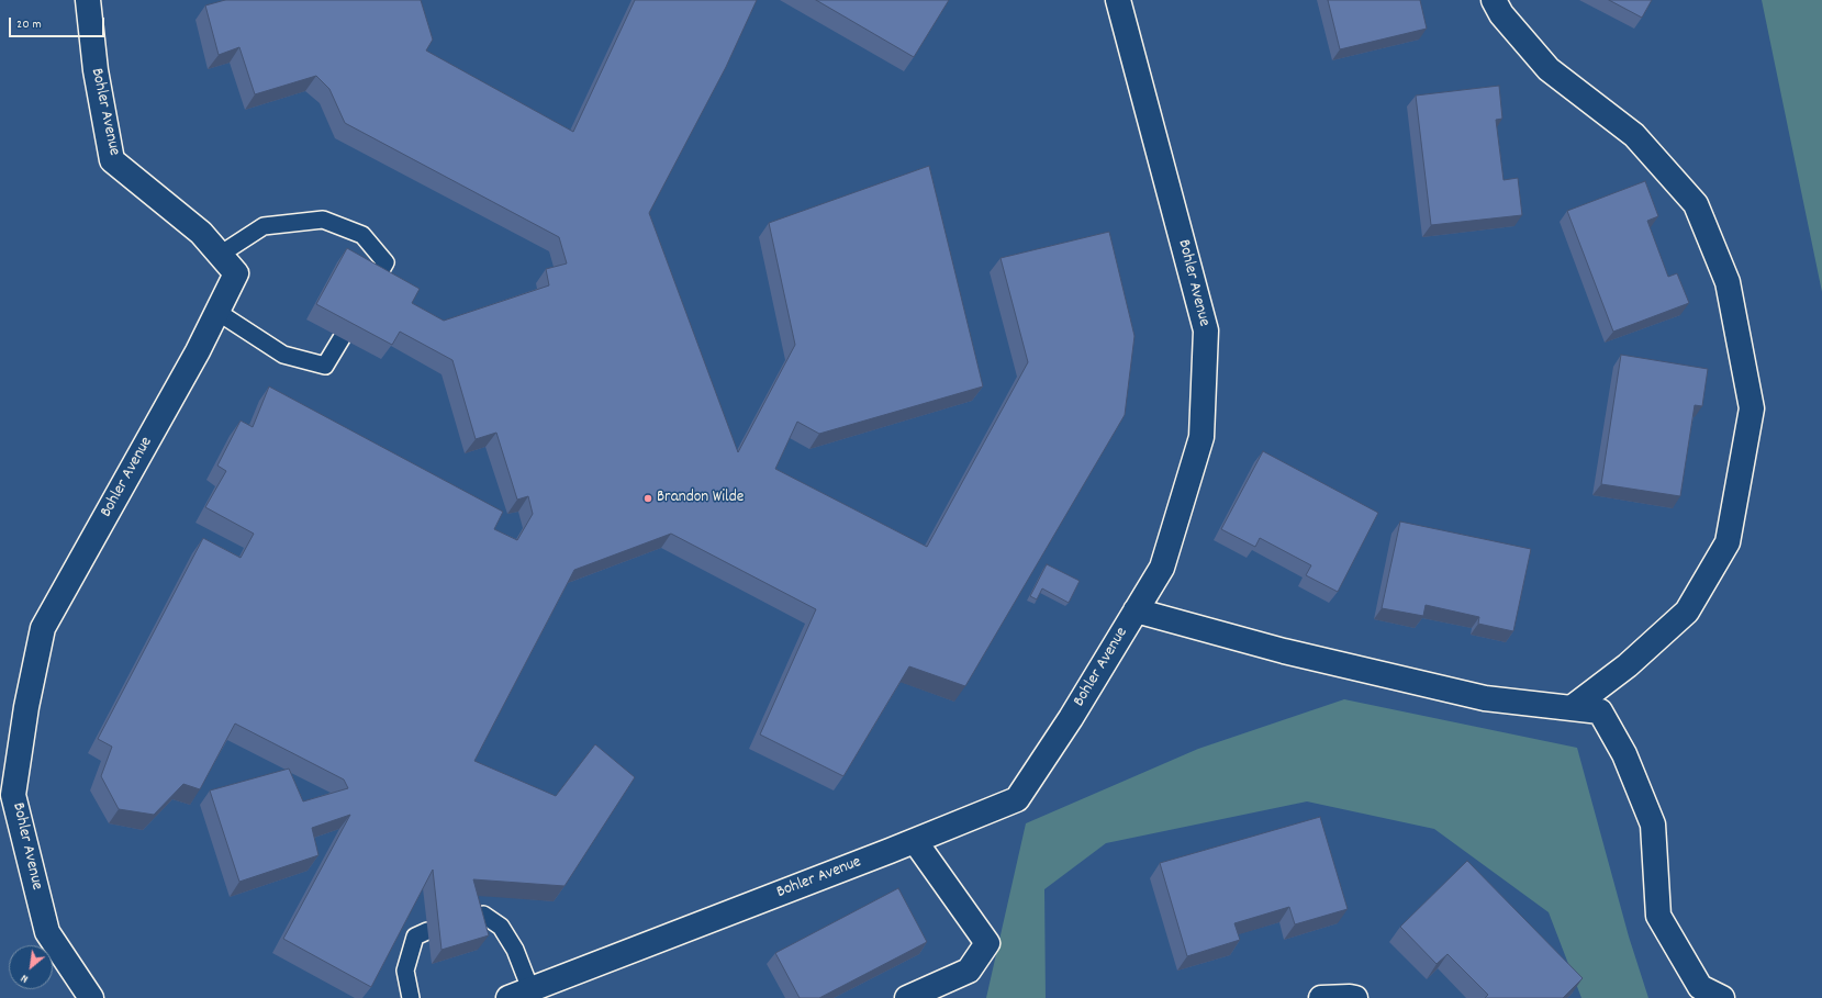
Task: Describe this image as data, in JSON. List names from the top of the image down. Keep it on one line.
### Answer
{"streets":{"street":["Bohler Avenue"]},"places":["Brandon Wilde"],"scale_bar":"20 m","north":"bottom left"}
